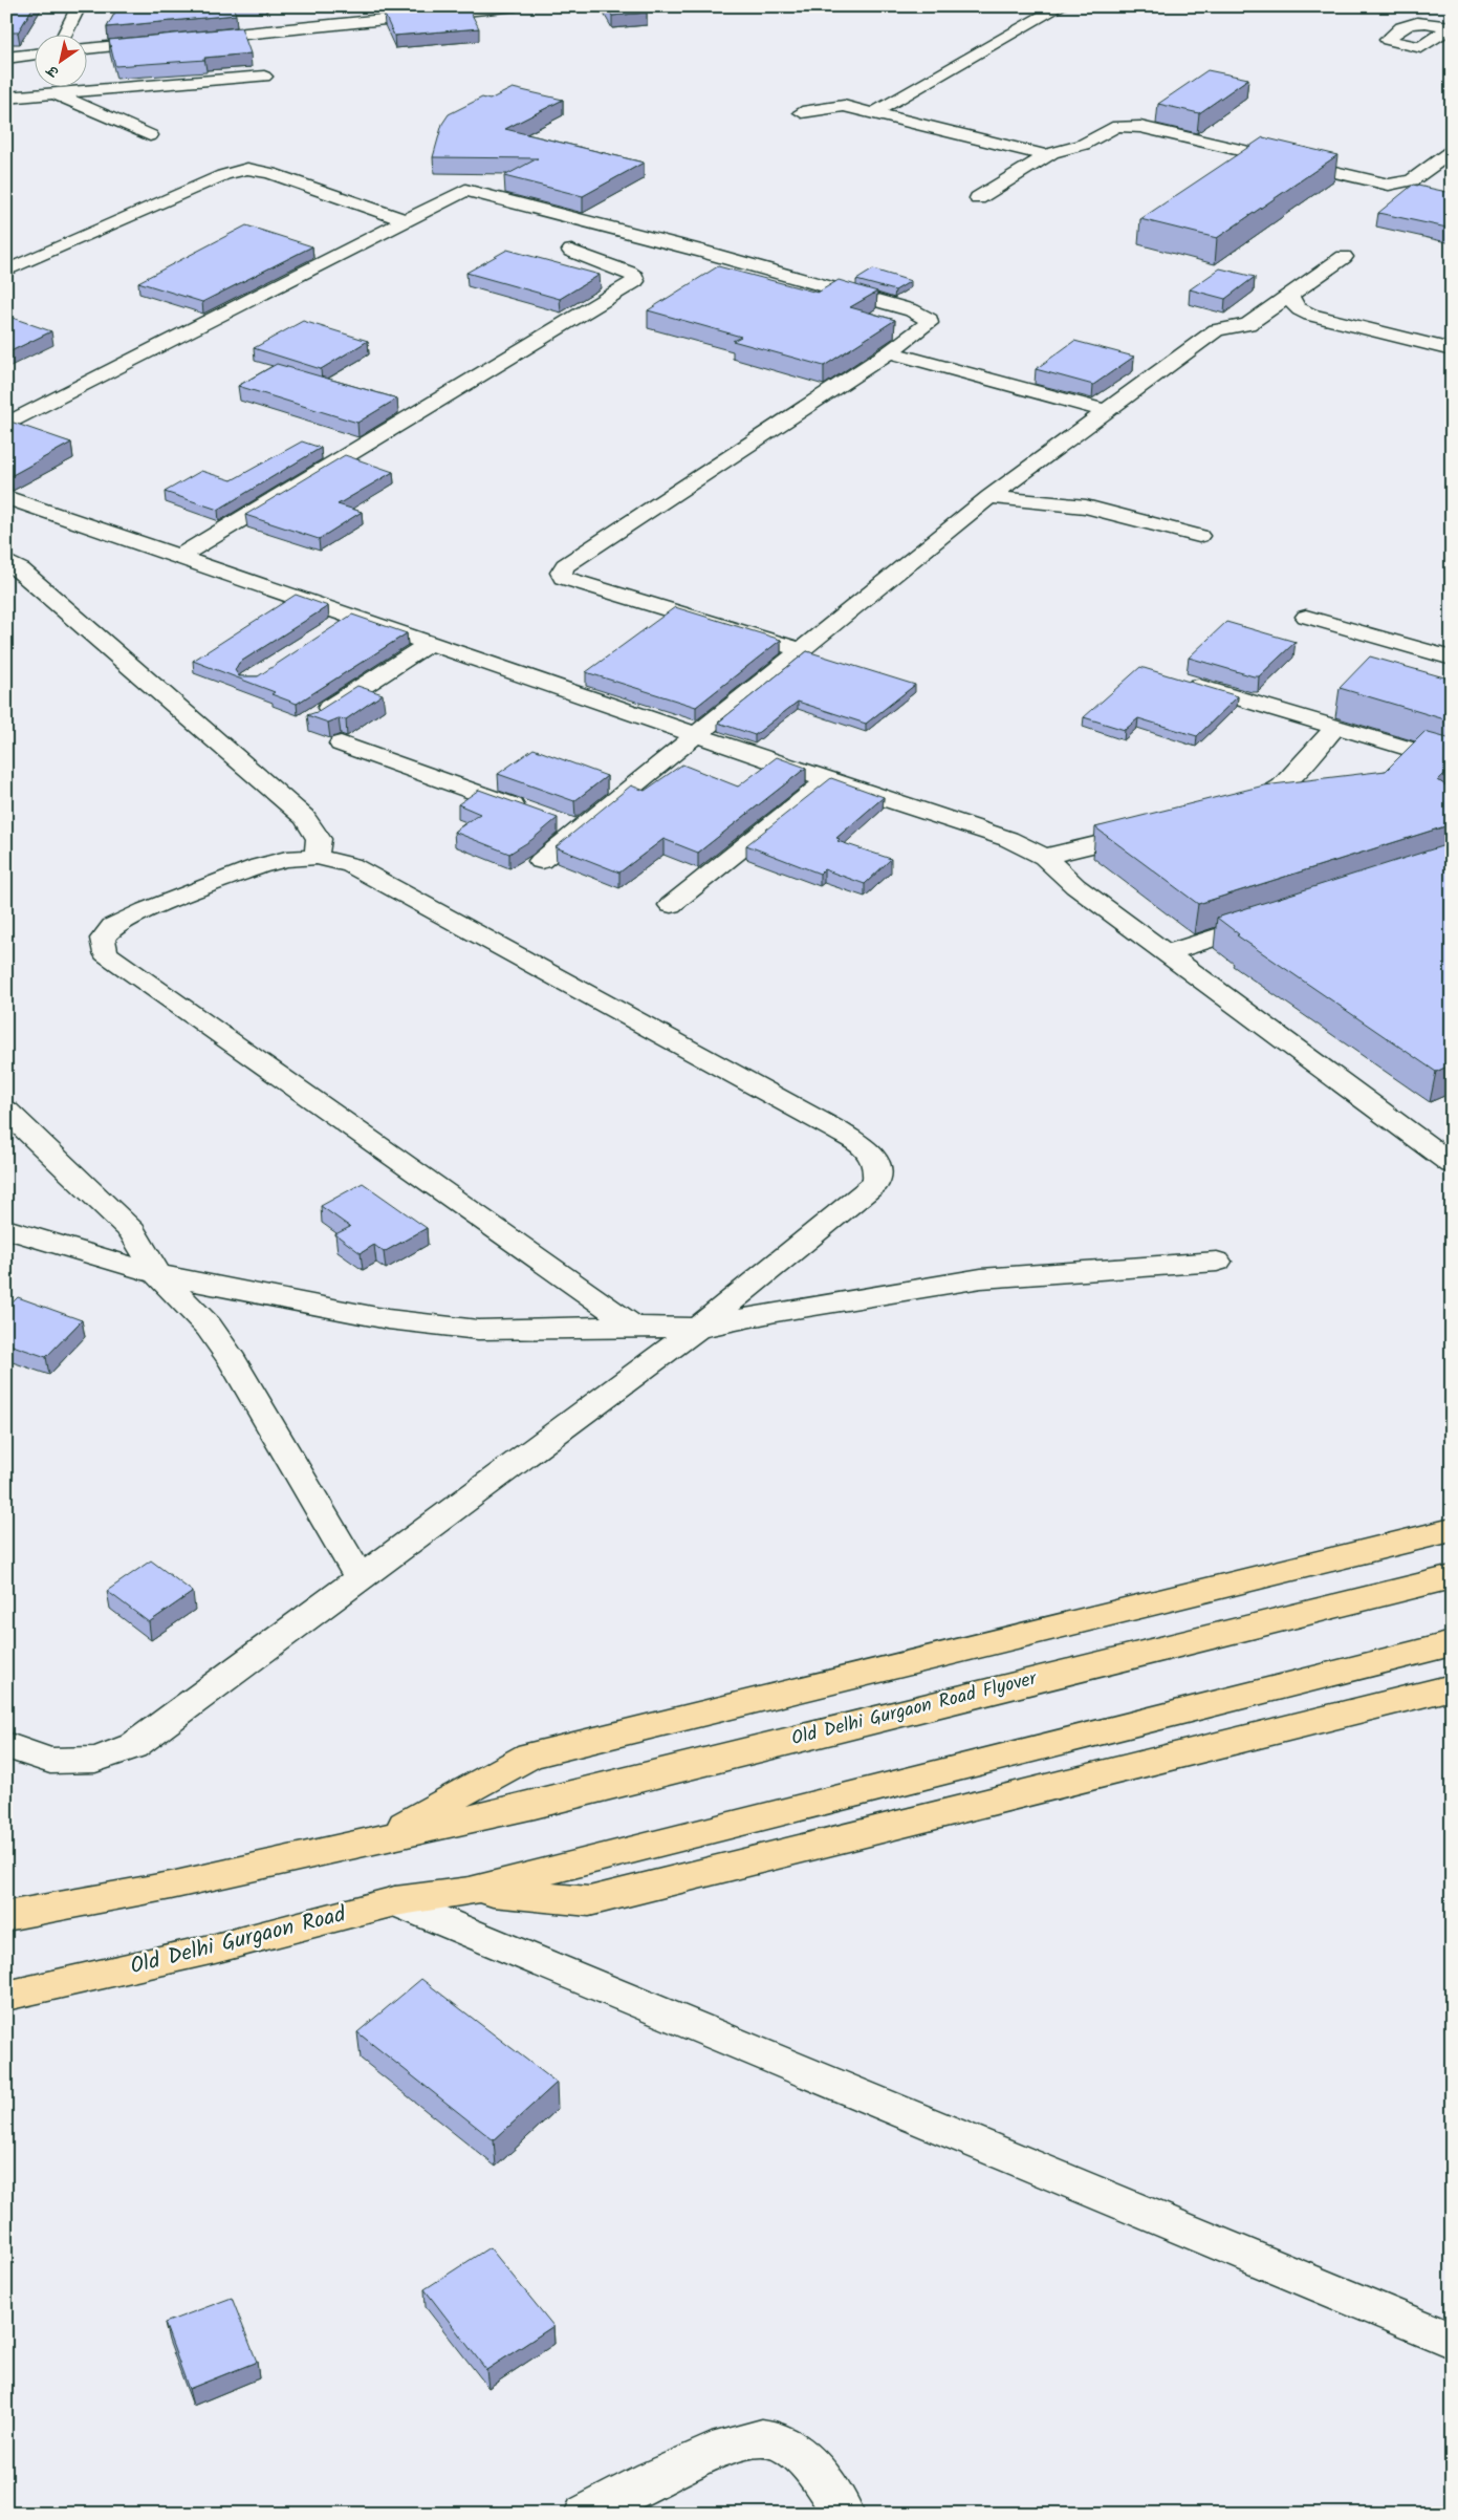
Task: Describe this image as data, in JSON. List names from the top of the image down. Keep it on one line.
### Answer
{"streets":{"main road":["Old Delhi Gurgaon Road Flyover","Old Delhi Gurgaon Road"]},"north":"bottom left"}
